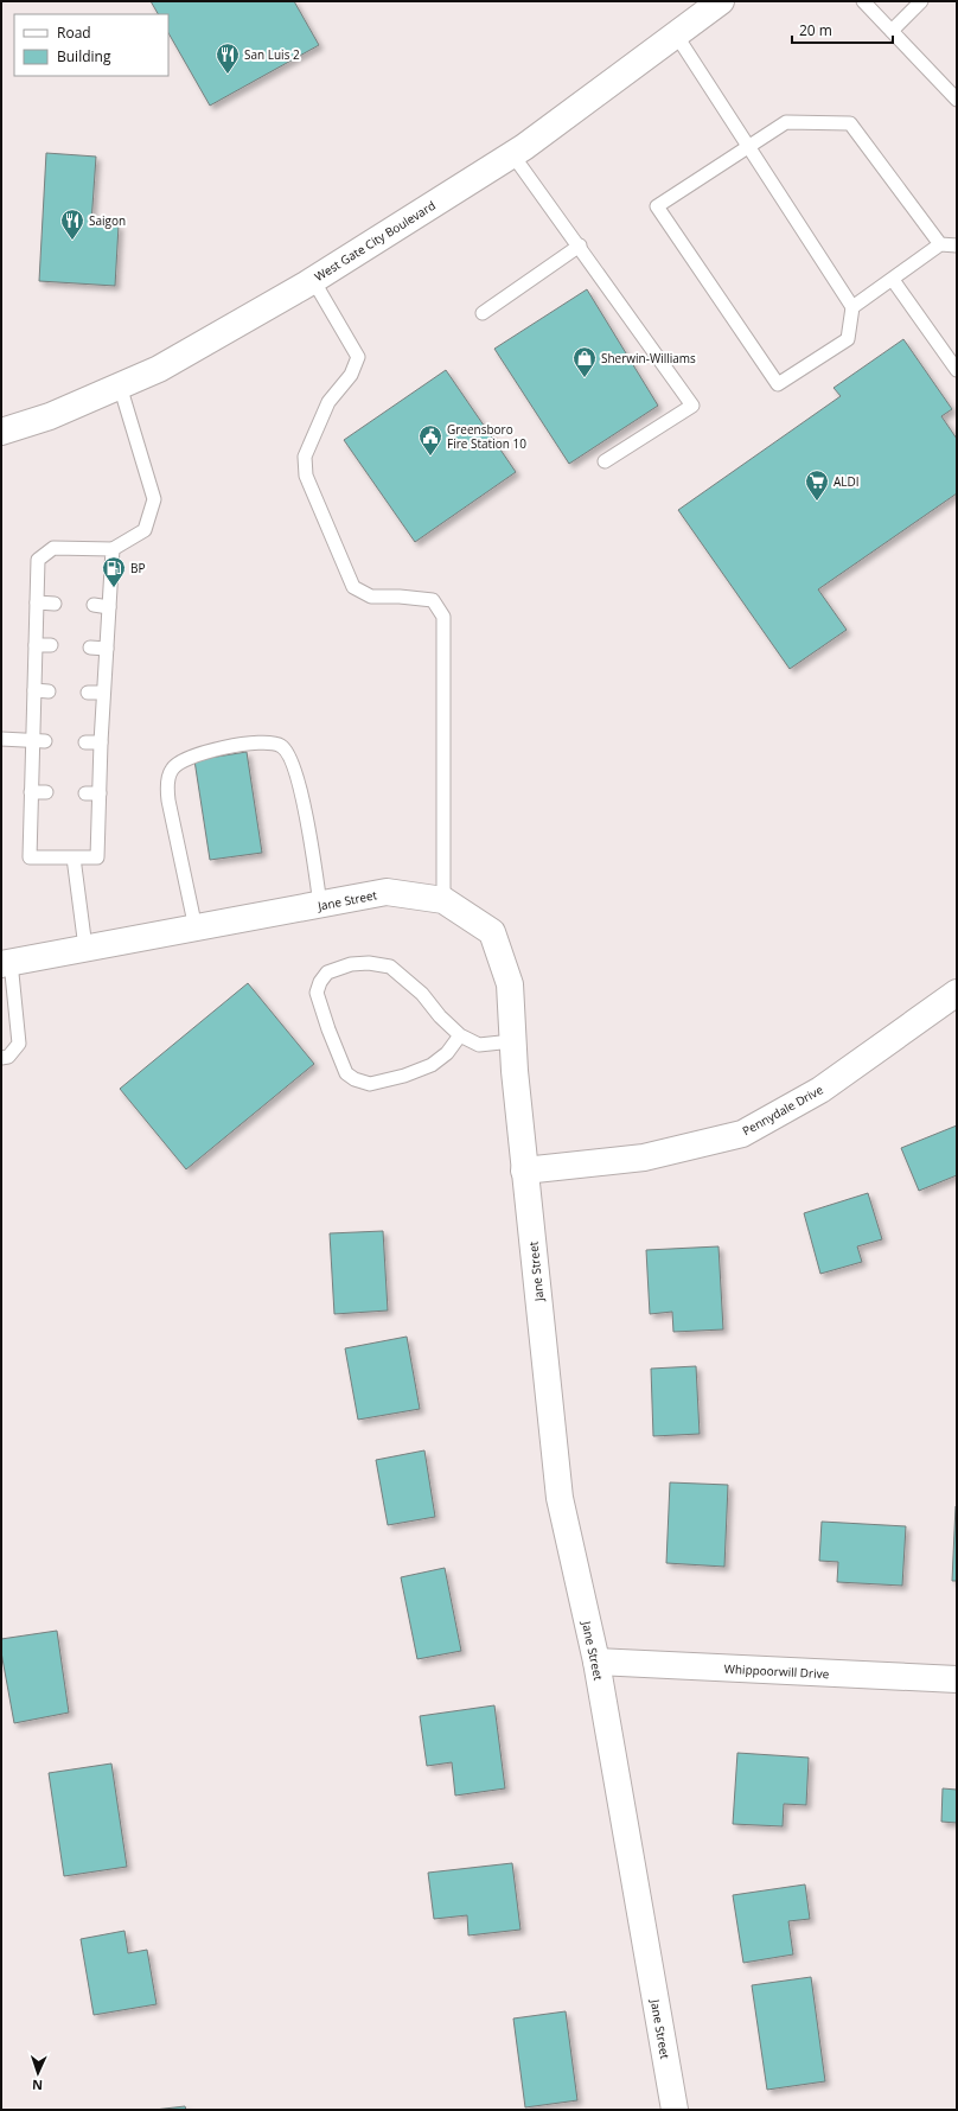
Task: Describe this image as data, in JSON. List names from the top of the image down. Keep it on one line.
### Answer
{"streets":{"street":["West Gate City Boulevard","Jane Street","Pennydale Drive","Whippoorwill Drive"]},"crossings":[["Jane Street","Pennydale Drive"],["Jane Street","Whippoorwill Drive"]],"places":{"restaurant":["San Luis 2","Saigon"],"shop":["Sherwin-Williams"],"public building":["Greensboro Fire Station 10"],"supermarket":["ALDI"],"fuel station":["BP"]},"legend":["Road","Building"],"scale_bar":"20 m","north":"bottom"}
